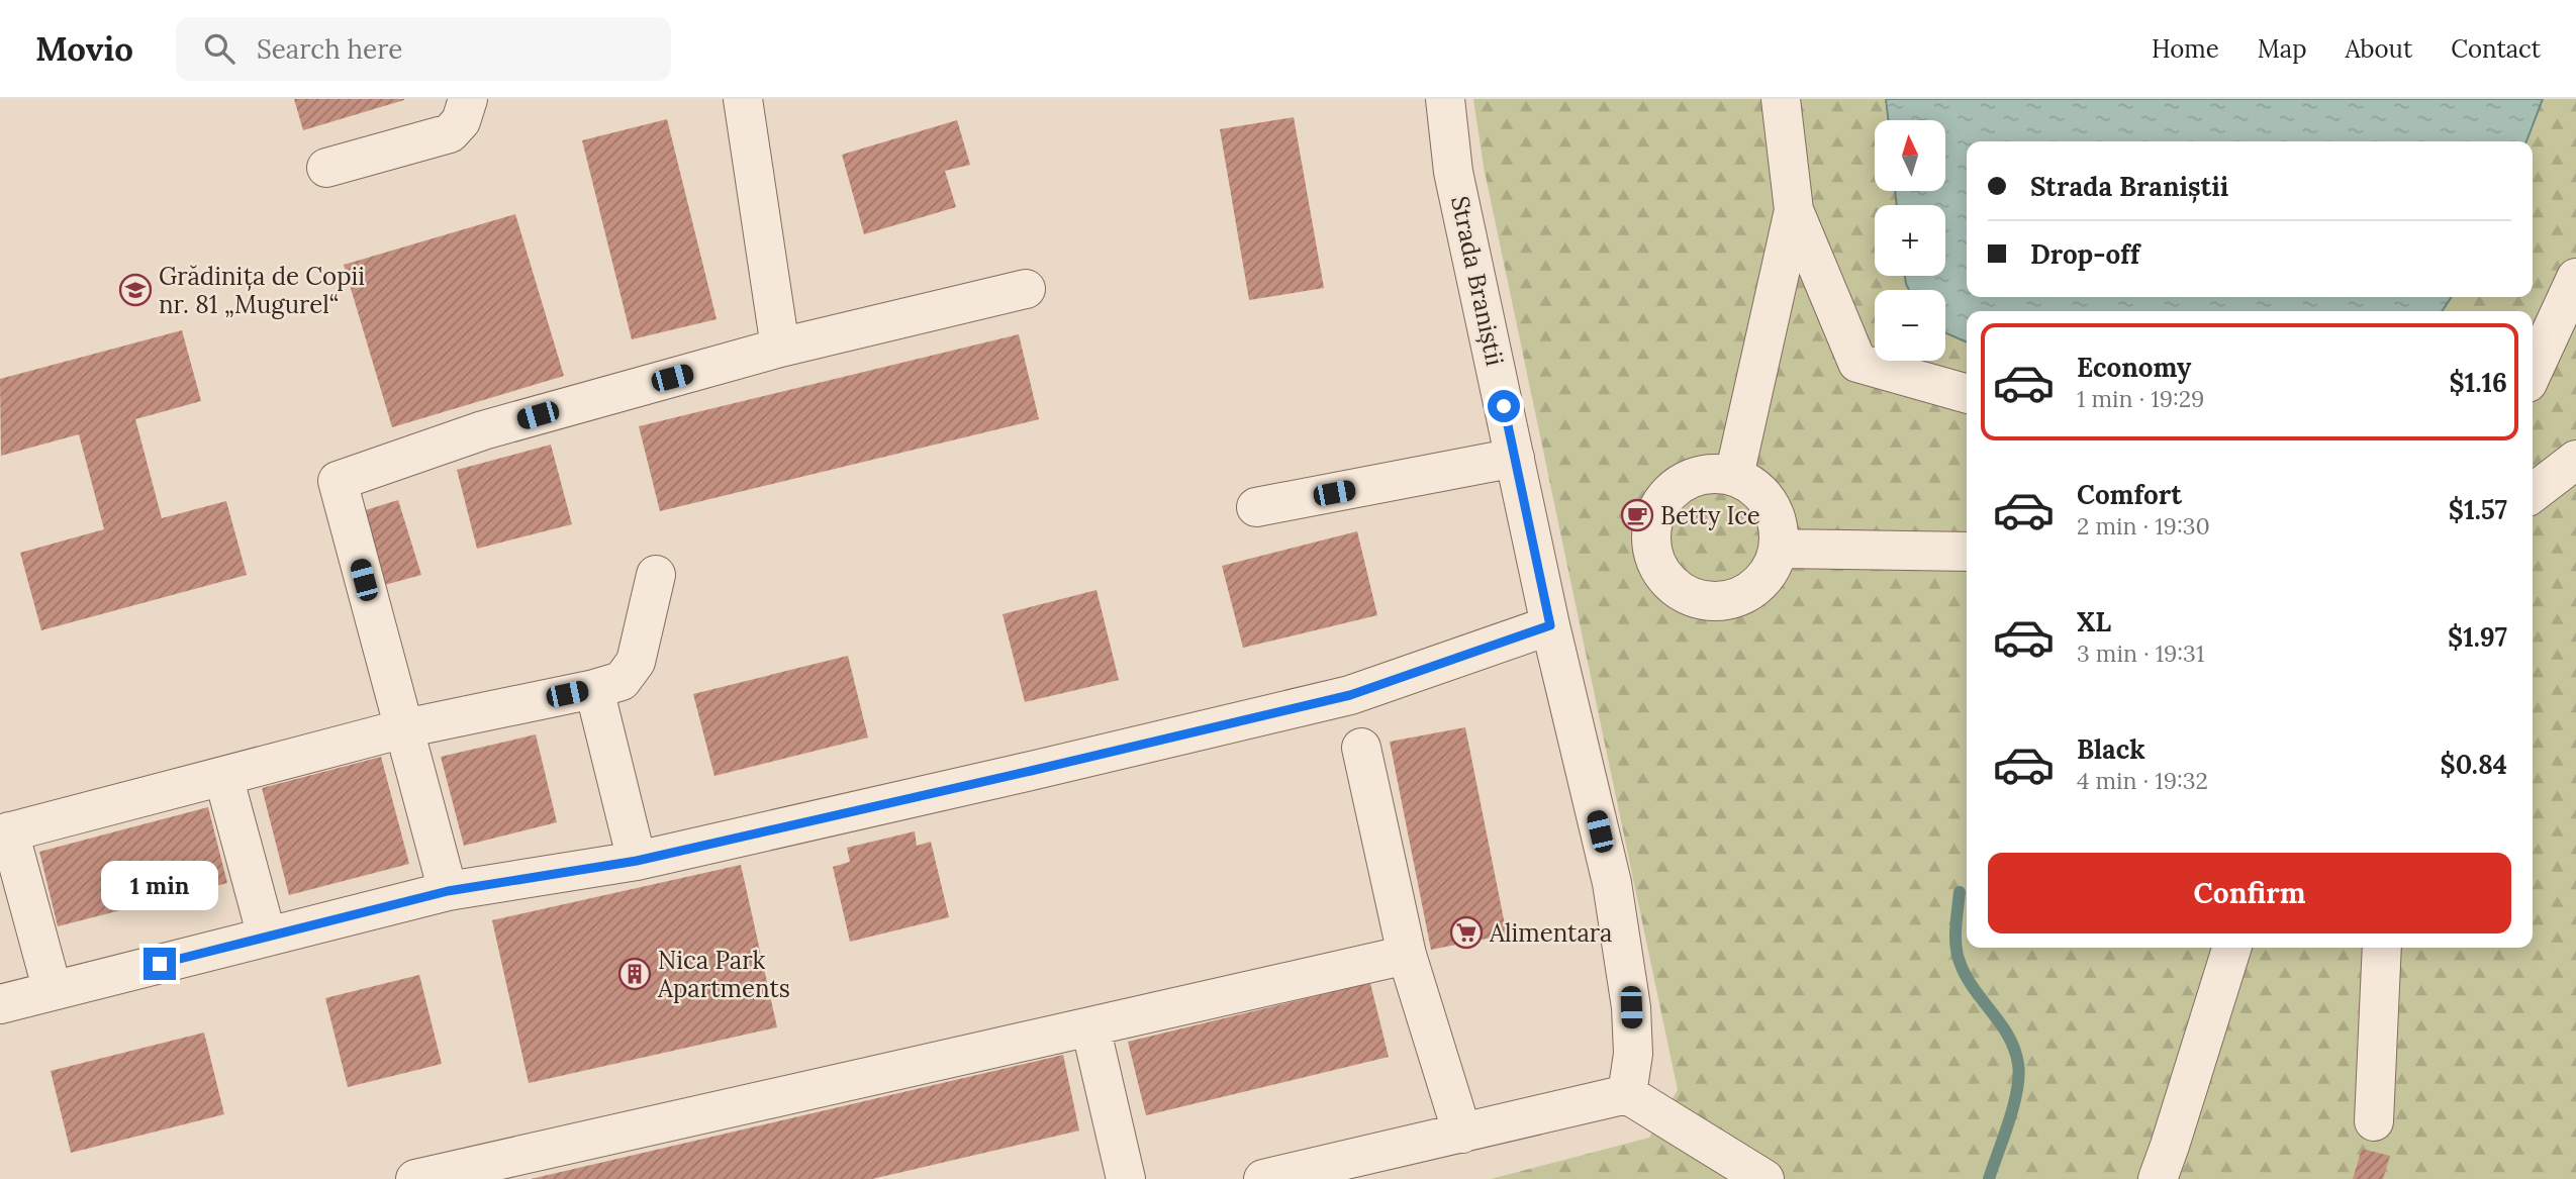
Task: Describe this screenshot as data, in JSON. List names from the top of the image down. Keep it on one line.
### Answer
{"streets":{"street":["Strada Braniștii"]},"places":{"school or university":["Grădinița de Copii nr. 81 „Mugurel“"],"cafe":["Betty Ice"],"supermarket":["Alimentara"],"building":["Nica Park Apartments"]},"north":"top","page":{"header":"Movio","search":"Search here","nav":["Home","Map","About","Contact"],"map_buttons":["+","−"],"banner":["Strada Braniștii","Drop-off"],"list":[{"name":"Economy","note":"1 min · 19:29","value":"$1.16"},{"name":"Comfort","note":"2 min · 19:30","value":"$1.57"},{"name":"XL","note":"3 min · 19:31","value":"$1.97"},{"name":"Black","note":"4 min · 19:32","value":"$0.84"}],"buttons":"Confirm","bubble":"1 min"}}
